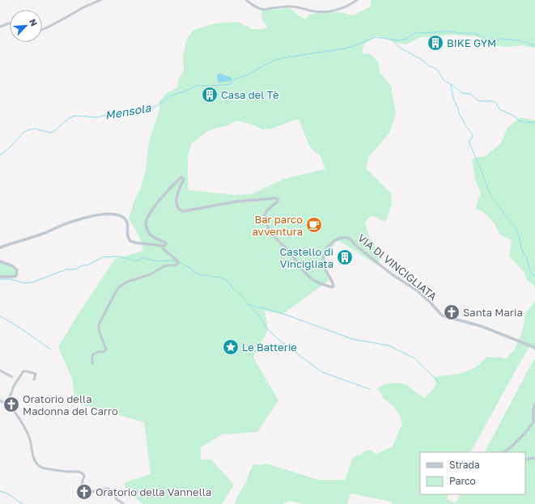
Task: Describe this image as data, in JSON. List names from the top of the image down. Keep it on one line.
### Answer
{"streets":{"street":["VIA DI VINCIGLIATA"]},"water":["Mensola"],"places":{"building":["BIKE GYM","Casa del Tè","Castello di Vincigliata"],"cafe":["Bar parco avventura"],"church":["Santa Maria","Oratorio della Madonna del Carro","Oratorio della Vannella"],"place":["Le Batterie"]},"legend":["Strada","Parco"],"north":"top right"}
